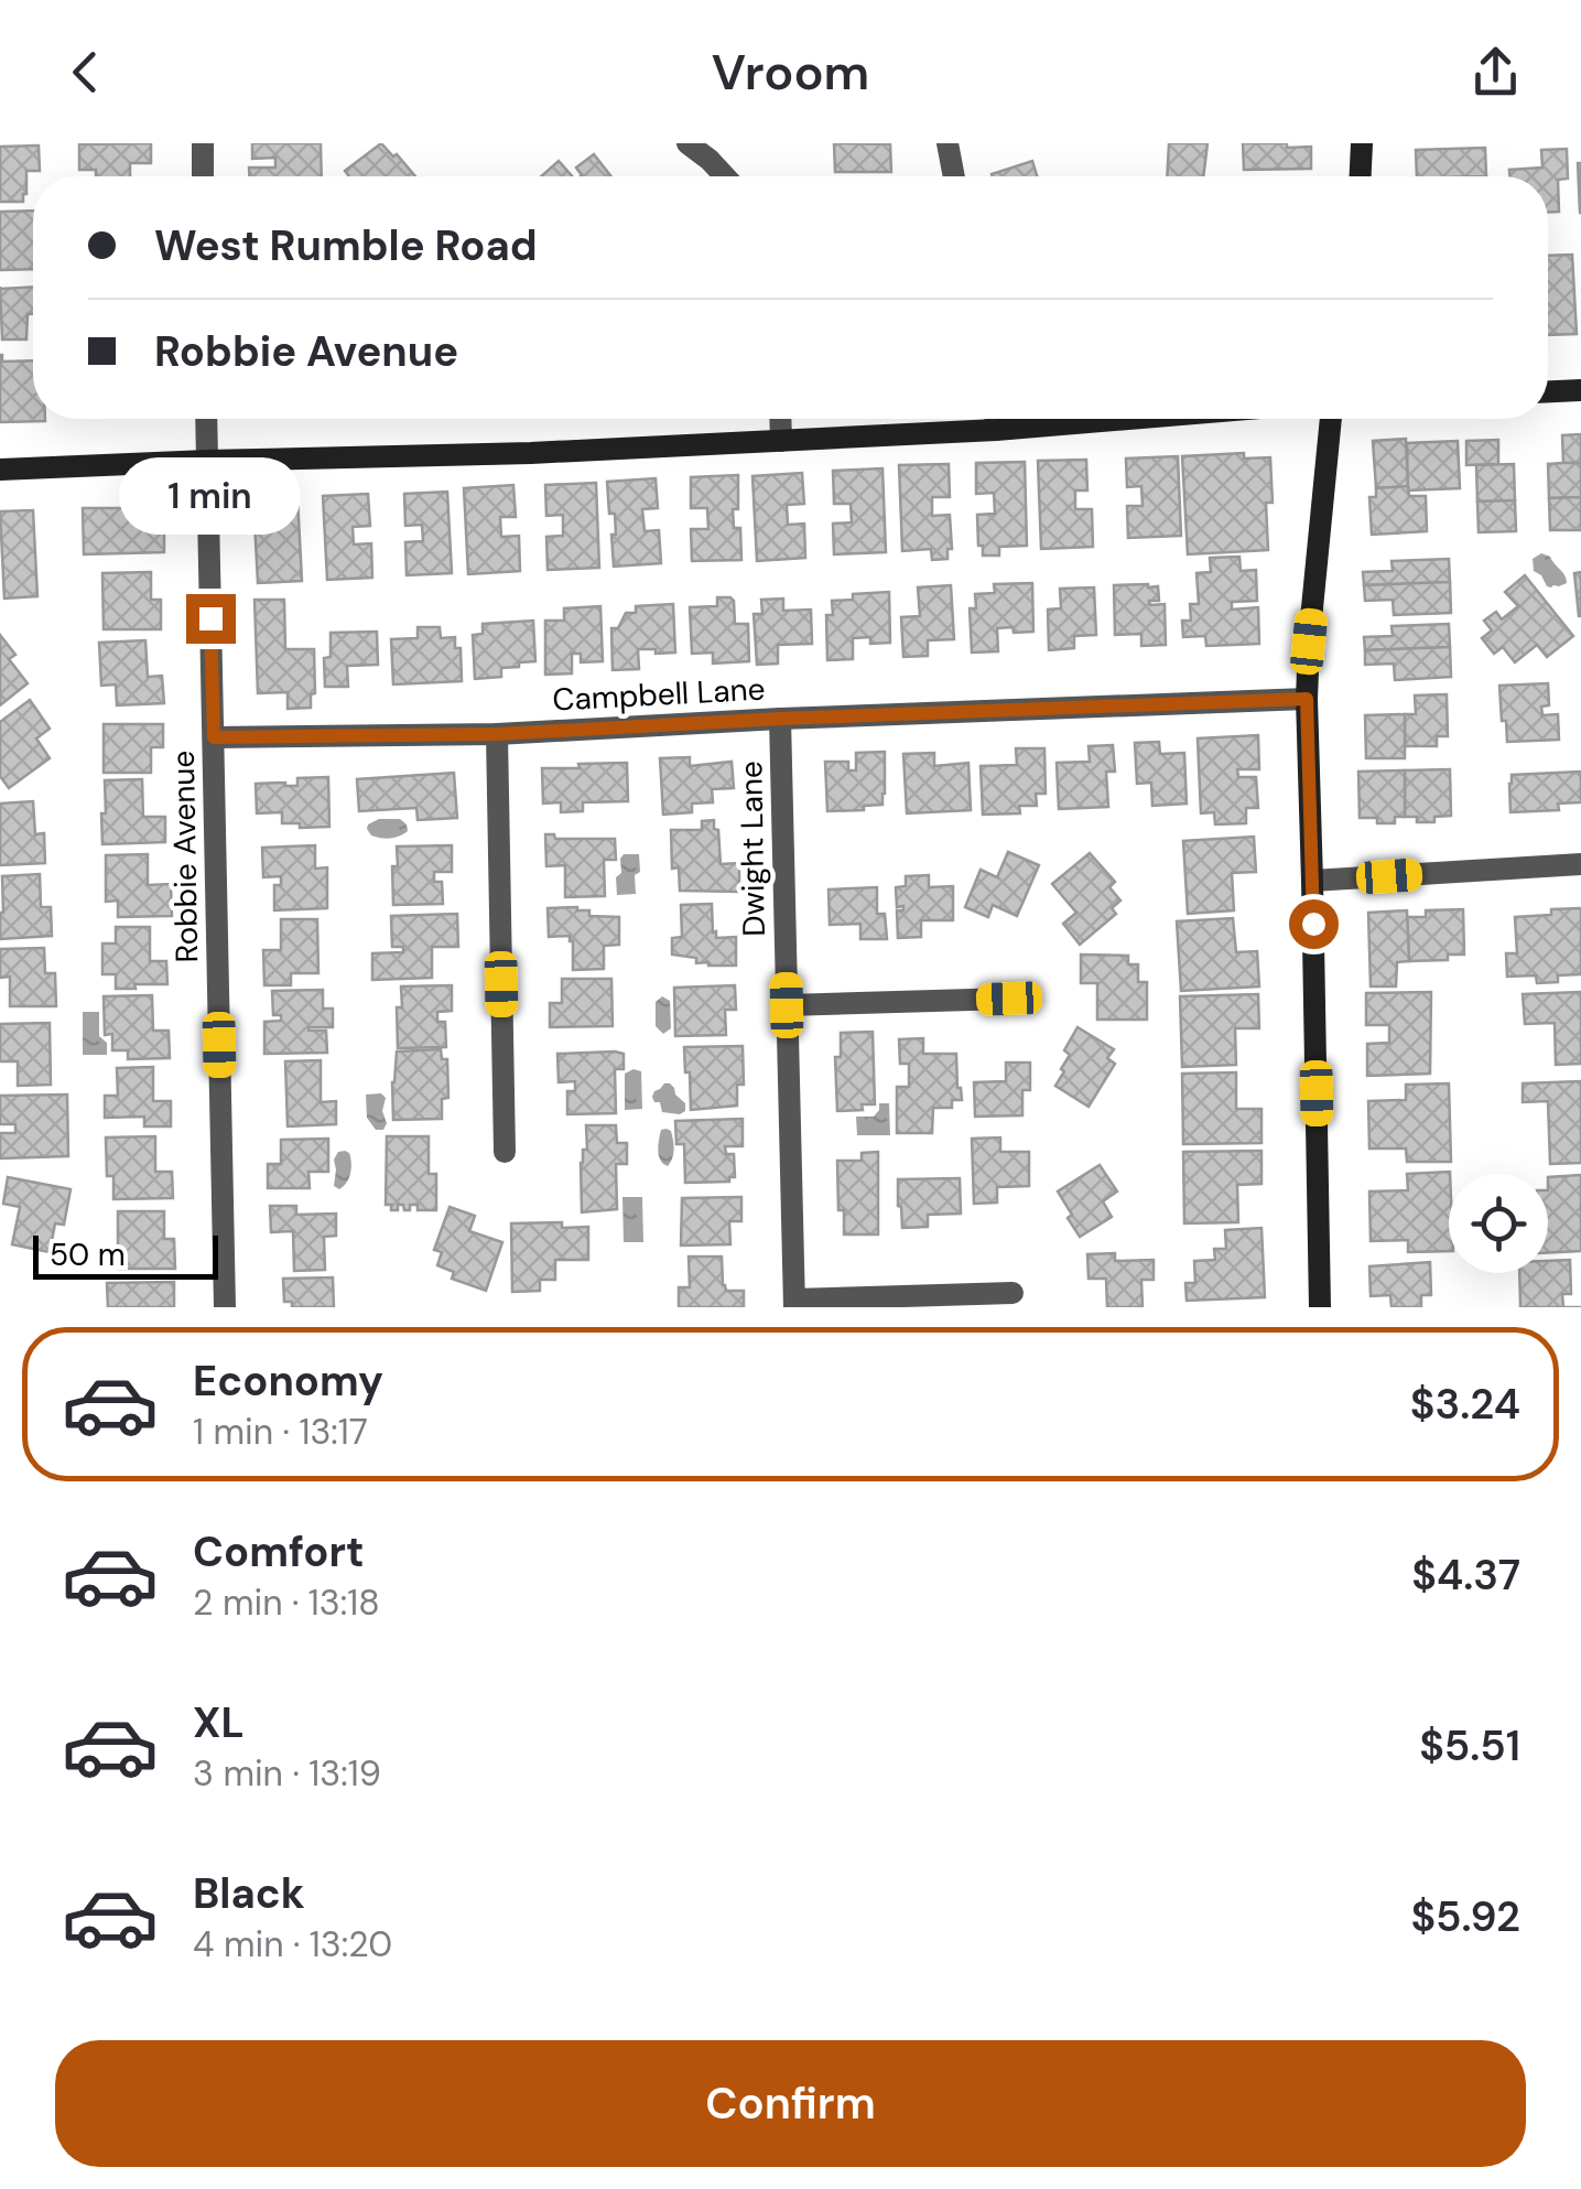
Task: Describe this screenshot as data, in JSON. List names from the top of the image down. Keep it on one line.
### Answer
{"streets":{"street":["Campbell Lane","Dwight Lane","Robbie Avenue"]},"crossings":[["Campbell Lane","Dwight Lane"],["Campbell Lane","Robbie Avenue"]],"scale_bar":"50 m","page":{"header":"Vroom","banner":["West Rumble Road","Robbie Avenue"],"bubble":"1 min","scale":"50 m","list":[{"name":"Economy","note":"1 min · 13:17","value":"$3.24"},{"name":"Comfort","note":"2 min · 13:18","value":"$4.37"},{"name":"XL","note":"3 min · 13:19","value":"$5.51"},{"name":"Black","note":"4 min · 13:20","value":"$5.92"}],"buttons":"Confirm"}}
